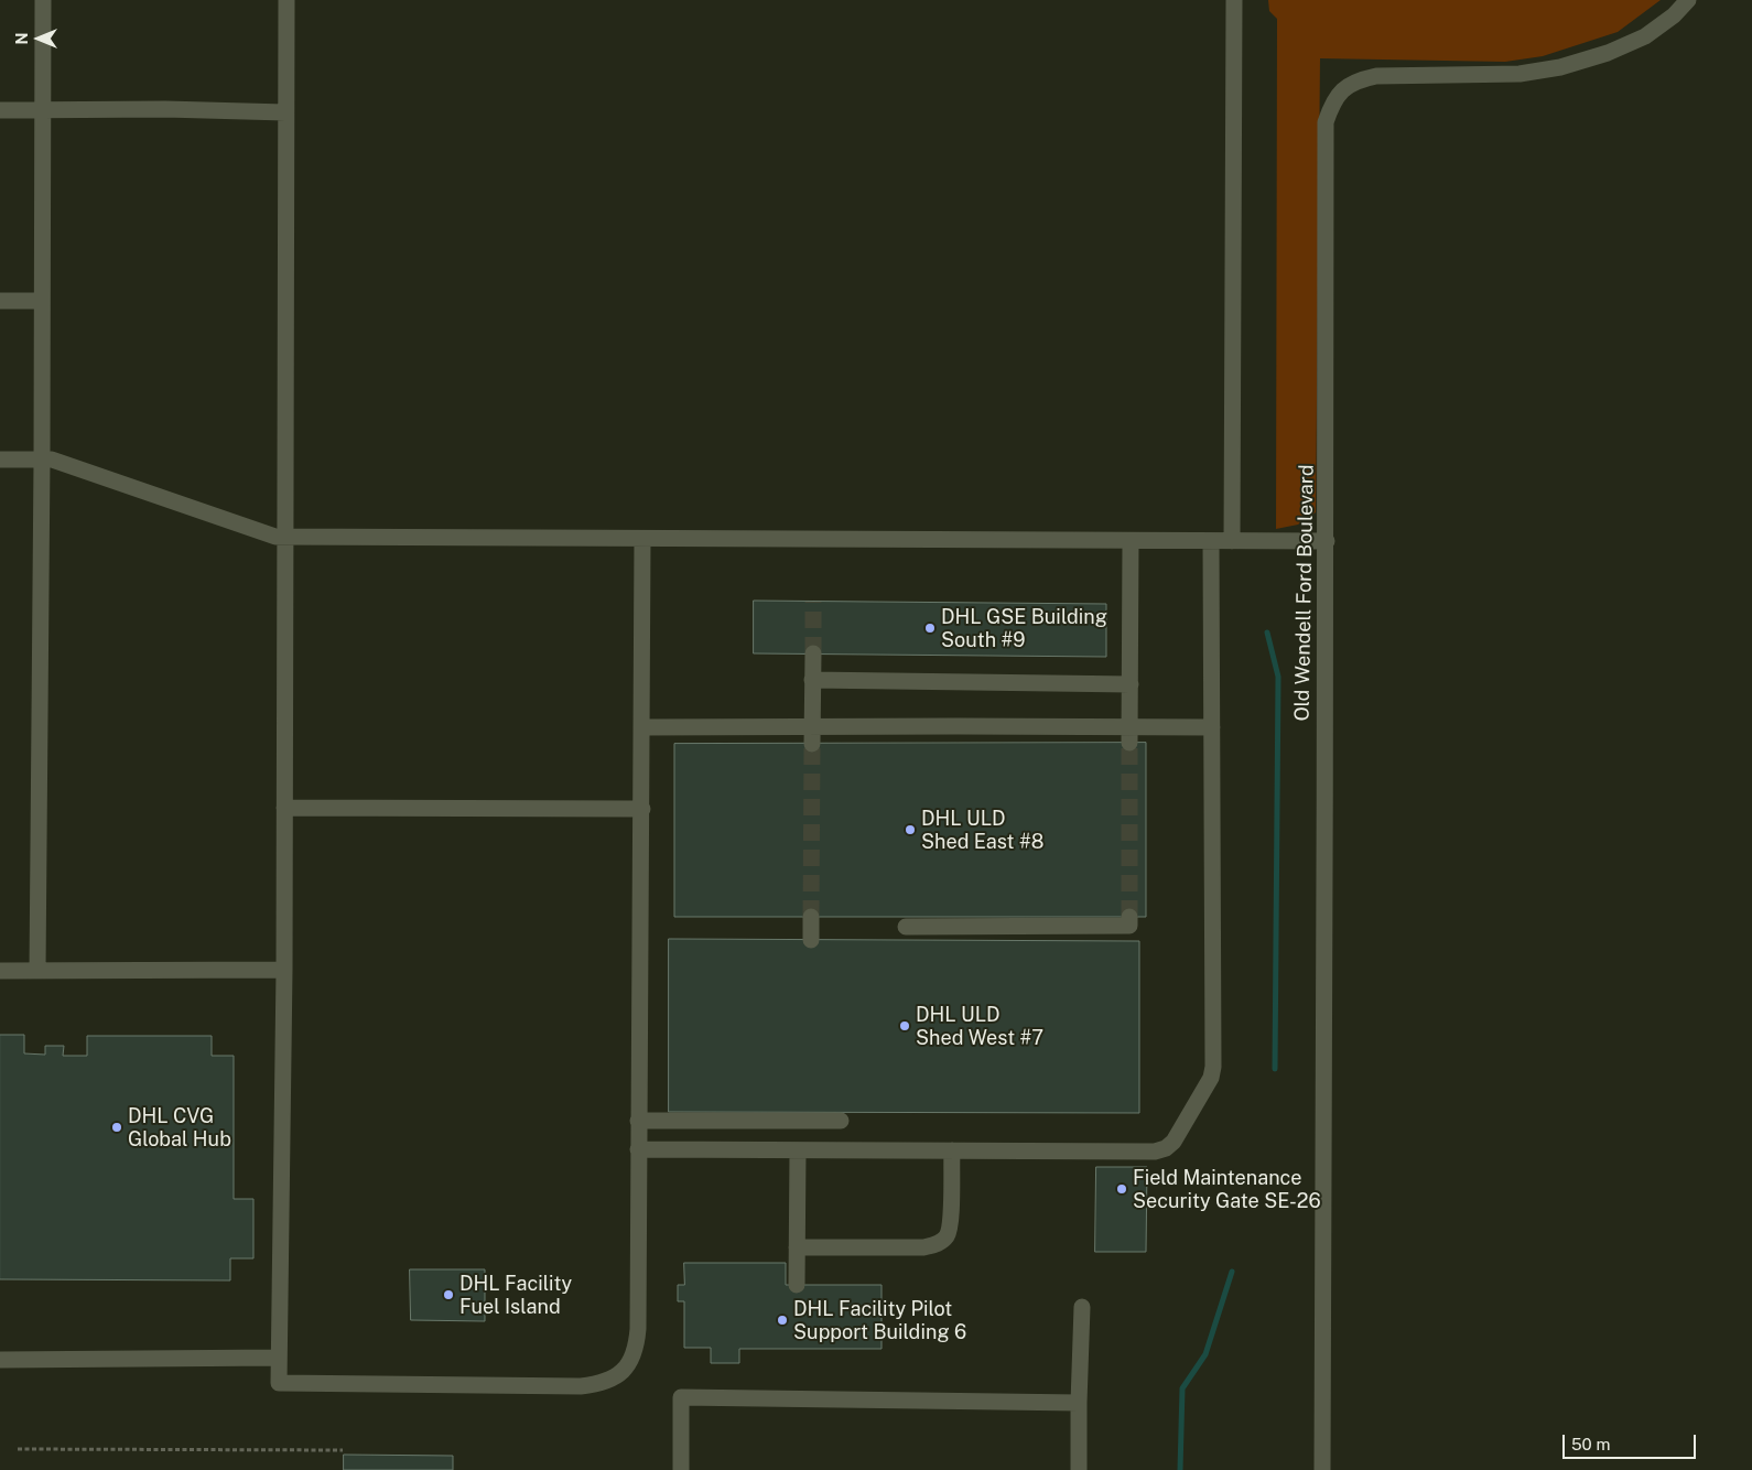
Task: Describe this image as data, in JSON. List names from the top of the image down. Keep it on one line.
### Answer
{"streets":{"lane":["Old Wendell Ford Boulevard"]},"places":["DHL GSE Building South #9","DHL ULD Shed East #8","DHL ULD Shed West #7","DHL CVG Global Hub","Field Maintenance Security Gate SE-26","DHL Facility Fuel Island","DHL Facility Pilot Support Building 6"],"scale_bar":"50 m","north":"left"}
